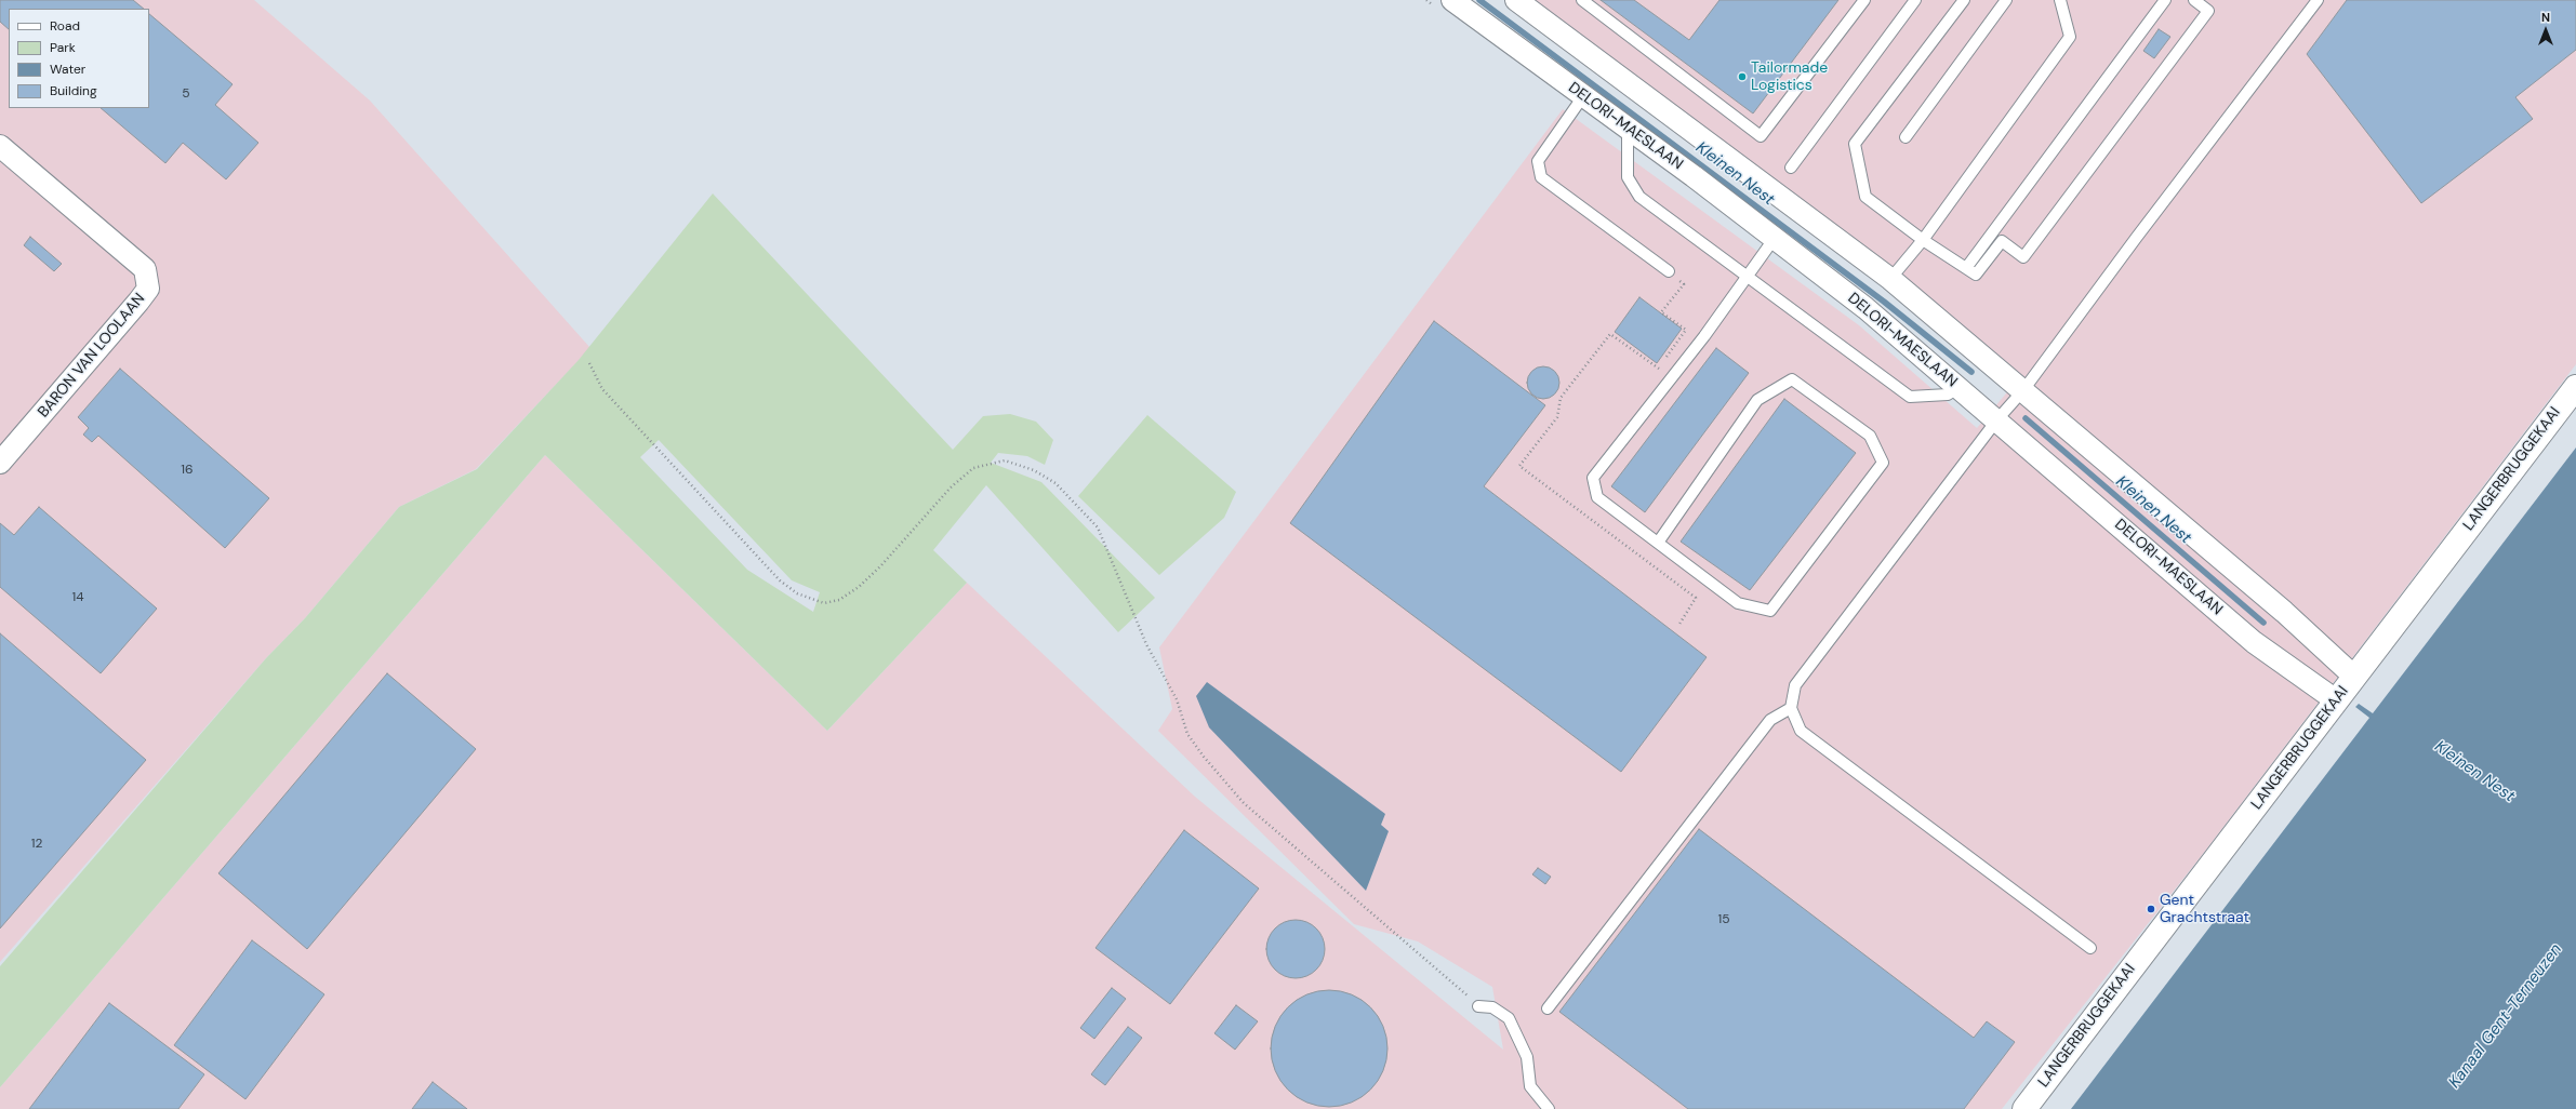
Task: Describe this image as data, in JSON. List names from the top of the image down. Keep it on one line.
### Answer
{"streets":{"main road":["LANGERBRUGGEKAAI"],"street":["DELORI-MAESLAAN","BARON VAN LOOLAAN"]},"crossings":[["DELORI-MAESLAAN","LANGERBRUGGEKAAI"]],"water":["Kleinen Nest","Kanaal Gent-Terneuzen"],"places":["Tailormade Logistics","Gent Grachtstraat"],"house_numbers":["5","16","14","12","15"],"legend":["Road","Park","Water","Building"],"north":"top"}
